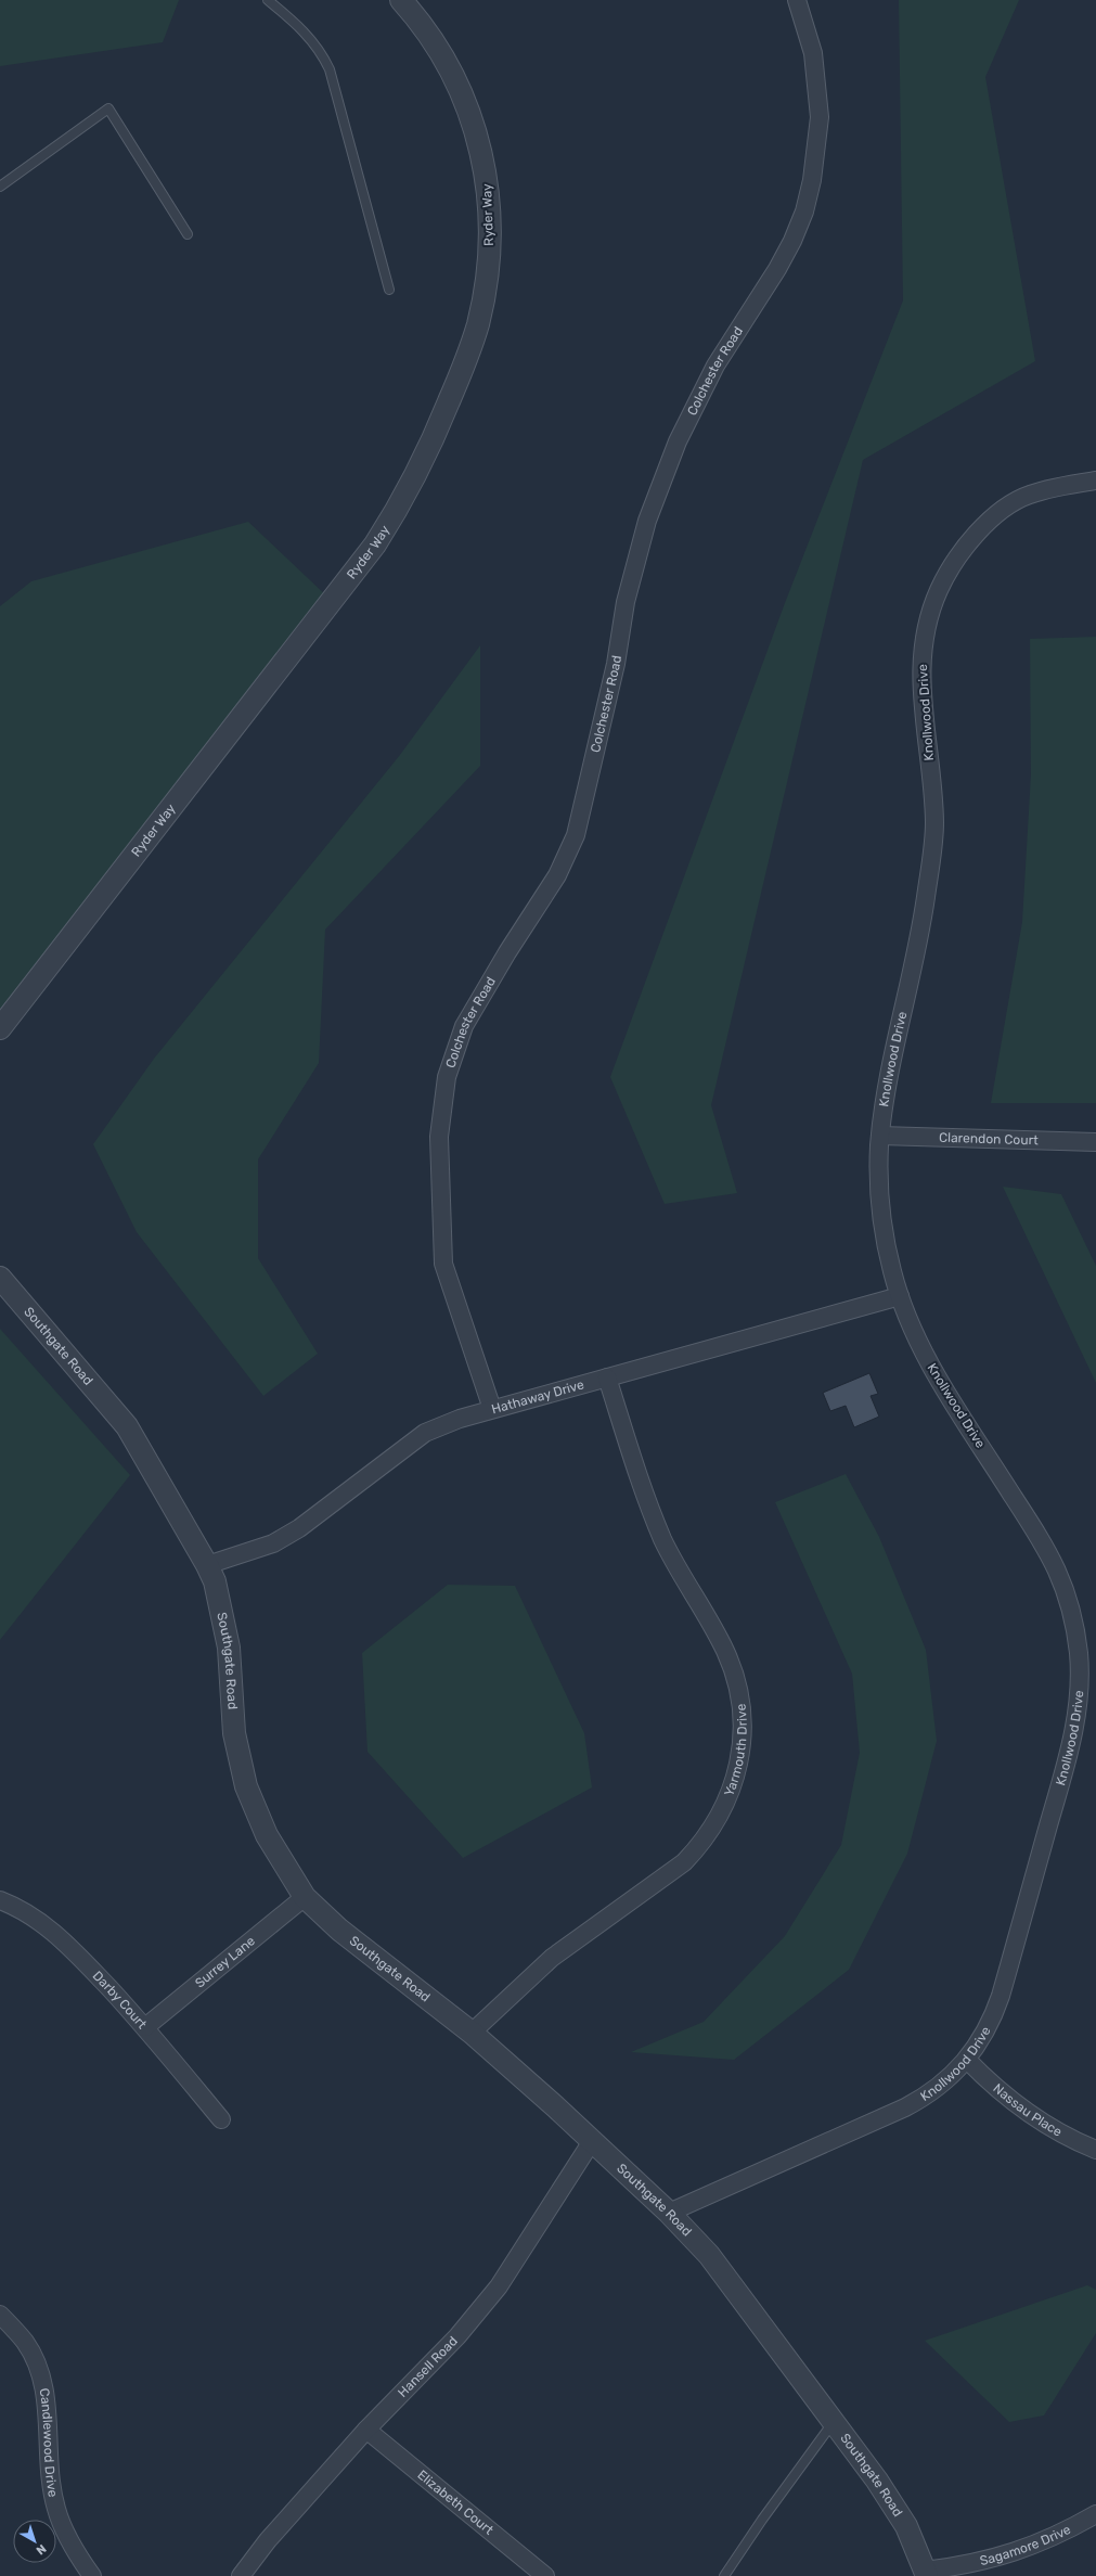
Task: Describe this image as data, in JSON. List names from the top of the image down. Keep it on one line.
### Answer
{"streets":{"street":["Ryder Way","Colchester Road","Knollwood Drive","Clarendon Court","Southgate Road","Hathaway Drive","Yarmouth Drive","Surrey Lane","Darby Court","Nassau Place","Hansell Road","Candlewood Drive","Elizabeth Court","Sagamore Drive"]},"crossings":[["Colchester Road","Hathaway Drive"],["Knollwood Drive","Clarendon Court"],["Knollwood Drive","Southgate Road"],["Knollwood Drive","Hathaway Drive"],["Knollwood Drive","Nassau Place"],["Southgate Road","Hathaway Drive"],["Southgate Road","Yarmouth Drive"],["Southgate Road","Surrey Lane"],["Southgate Road","Hansell Road"],["Southgate Road","Sagamore Drive"],["Hathaway Drive","Yarmouth Drive"],["Surrey Lane","Darby Court"],["Hansell Road","Elizabeth Court"]],"north":"bottom right"}
